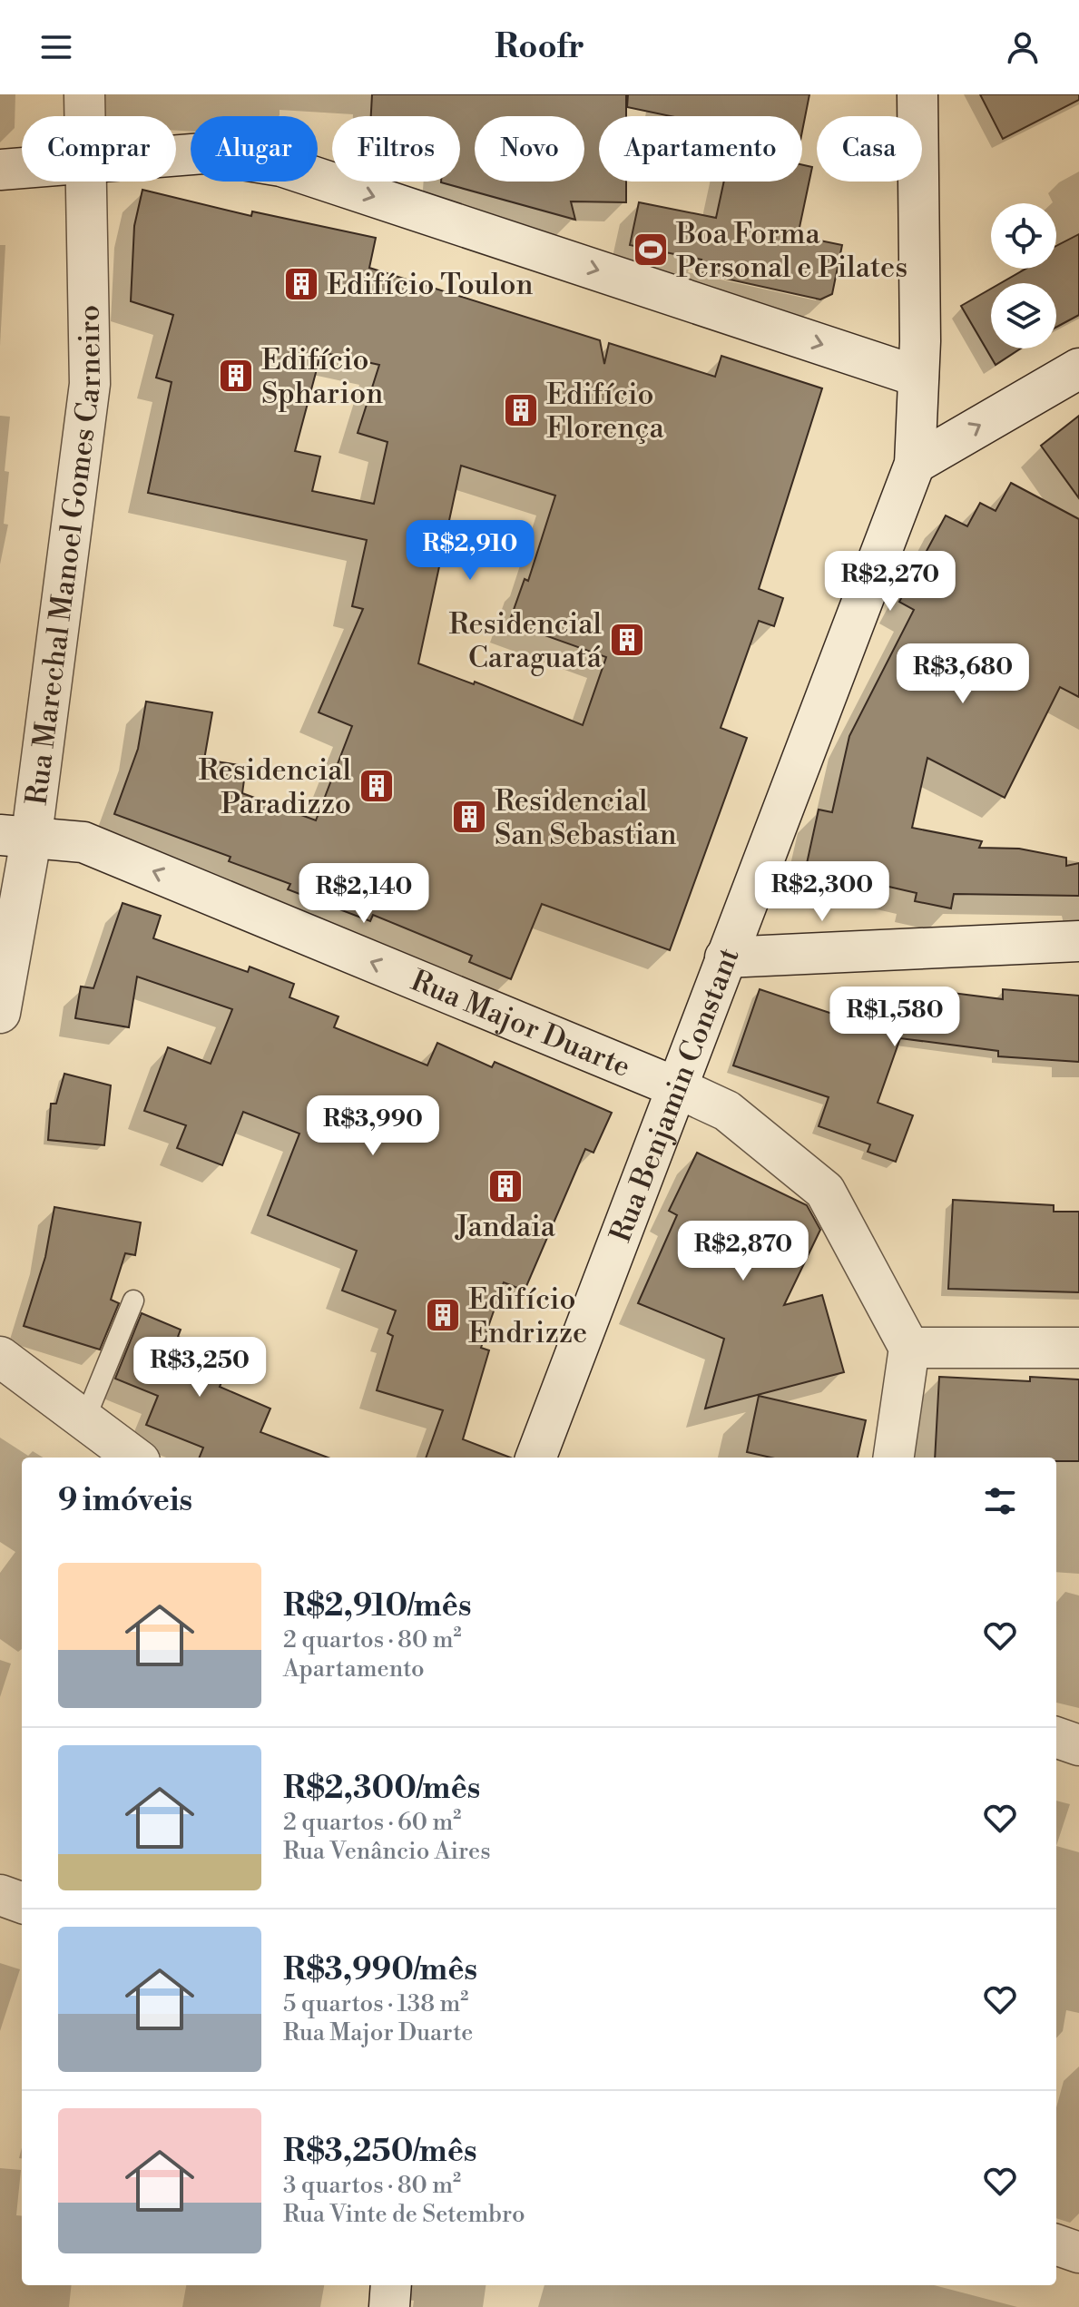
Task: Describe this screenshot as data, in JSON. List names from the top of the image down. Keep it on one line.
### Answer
{"streets":{"street":["Rua Marechal Manoel Gomes Carneiro","Rua Major Duarte","Rua Benjamin Constant"]},"crossings":[["Rua Marechal Manoel Gomes Carneiro","Rua Major Duarte"],["Rua Major Duarte","Rua Benjamin Constant"]],"one_way":["Rua Major Duarte"],"places":{"sports":["Boa Forma Personal e Pilates"],"building":["Edifício Toulon","Edifício Spharion","Edifício Florença","Residencial Caraguatá","Residencial Paradizzo","Residencial San Sebastian","Jandaia","Edifício Endrizze"]},"page":{"header":"Roofr","chip":["Comprar","Alugar","Filtros","Novo","Apartamento","Casa"],"price":["R$2,910","R$2,270","R$3,680","R$2,300","R$2,140","R$1,580","R$3,990","R$2,870","R$3,250"],"heading":"9 imóveis","list":[{"name":"R$2,910/mês","note":"2 quartos · 80 m² · Apartamento"},{"name":"R$2,300/mês","note":"2 quartos · 60 m² · Rua Venâncio Aires"},{"name":"R$3,990/mês","note":"5 quartos · 138 m² · Rua Major Duarte"},{"name":"R$3,250/mês","note":"3 quartos · 80 m² · Rua Vinte de Setembro"}]}}
